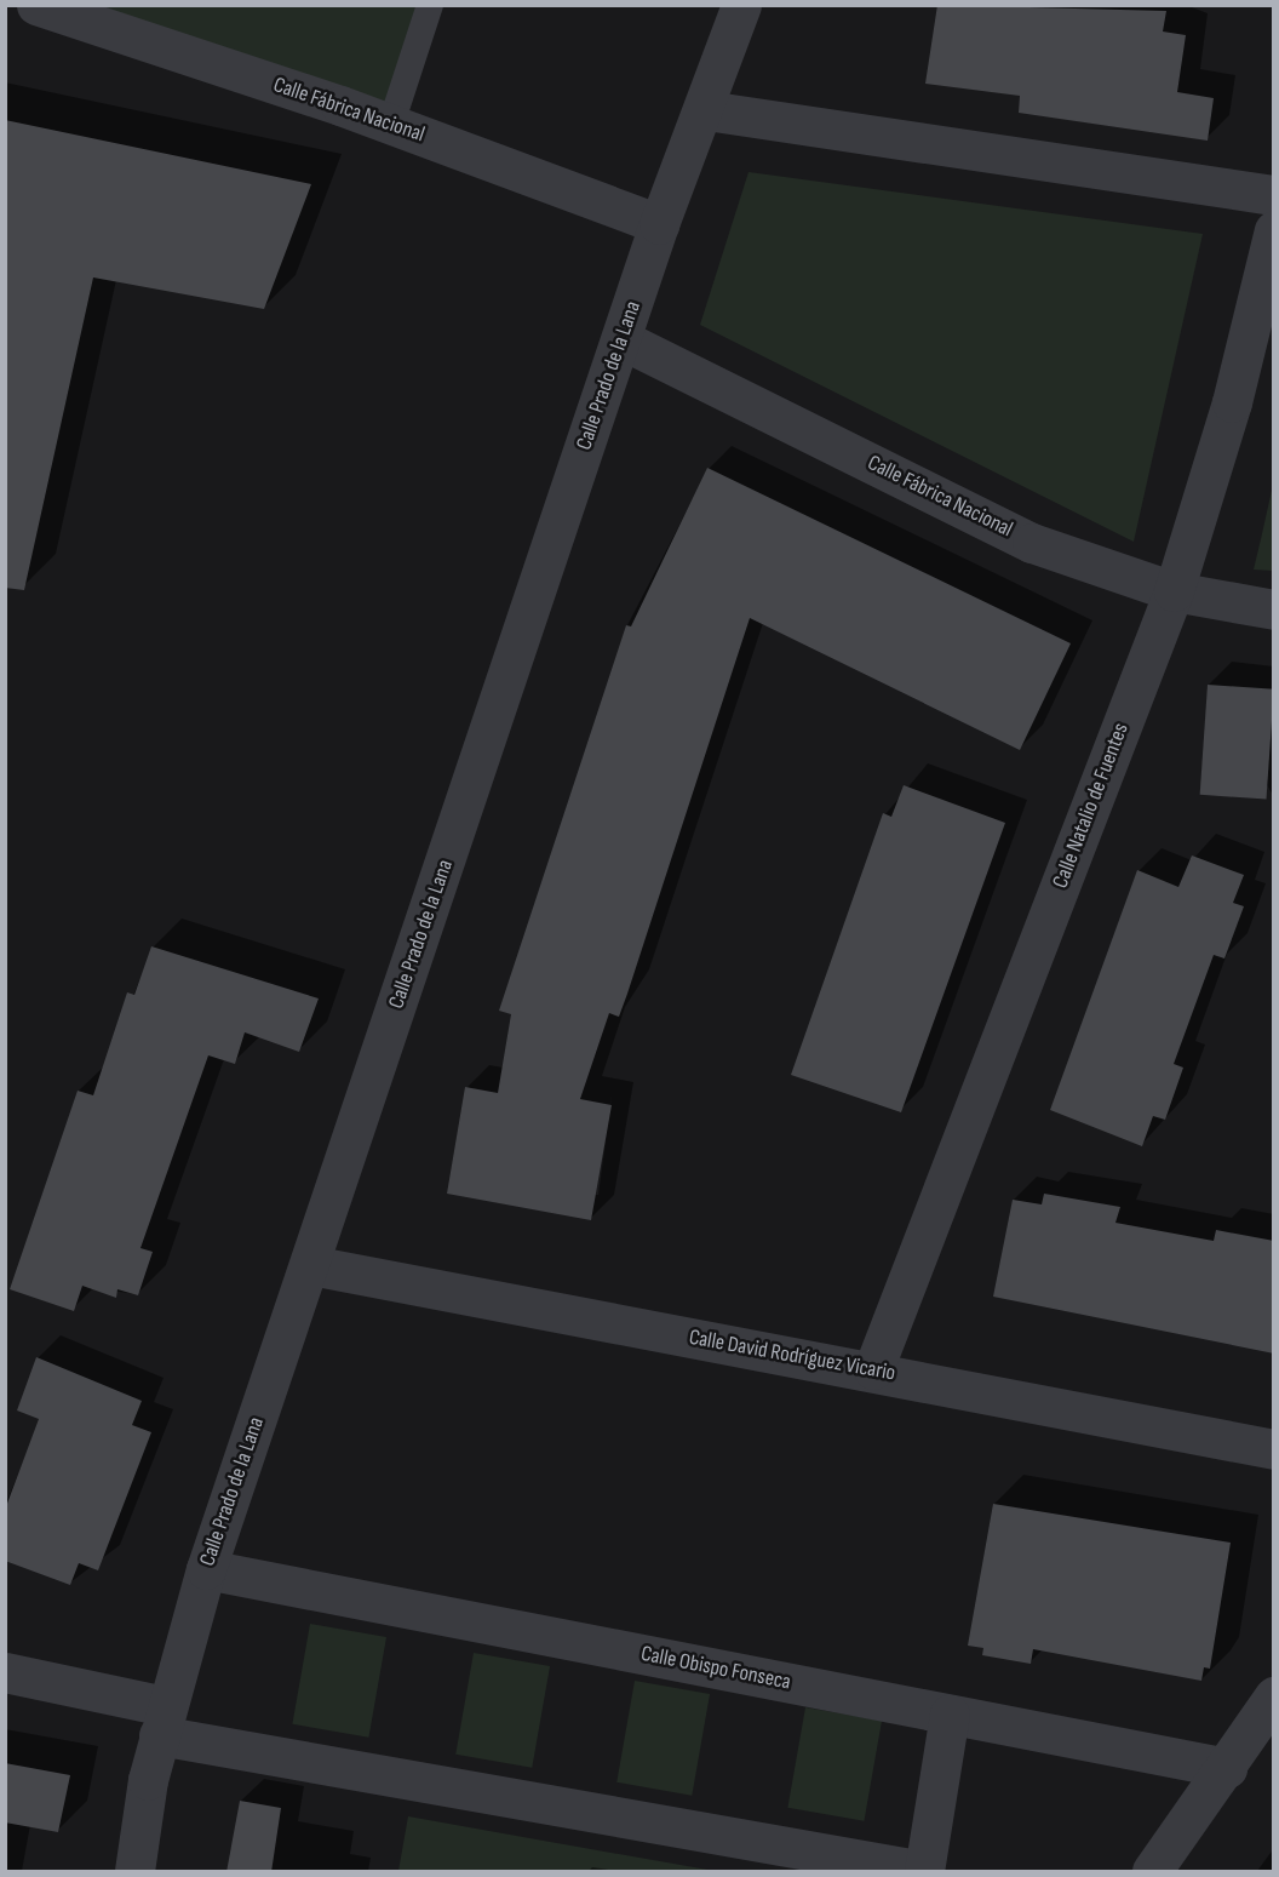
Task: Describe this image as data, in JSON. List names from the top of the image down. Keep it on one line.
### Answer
{"streets":{"street":["Calle Fábrica Nacional","Calle Prado de la Lana","Calle Natalio de Fuentes","Calle David Rodríguez Vicario","Calle Obispo Fonseca"]},"crossings":[["Calle Fábrica Nacional","Calle Prado de la Lana"],["Calle Fábrica Nacional","Calle Natalio de Fuentes"],["Calle Prado de la Lana","Calle David Rodríguez Vicario"],["Calle Prado de la Lana","Calle Obispo Fonseca"],["Calle Natalio de Fuentes","Calle David Rodríguez Vicario"]]}
